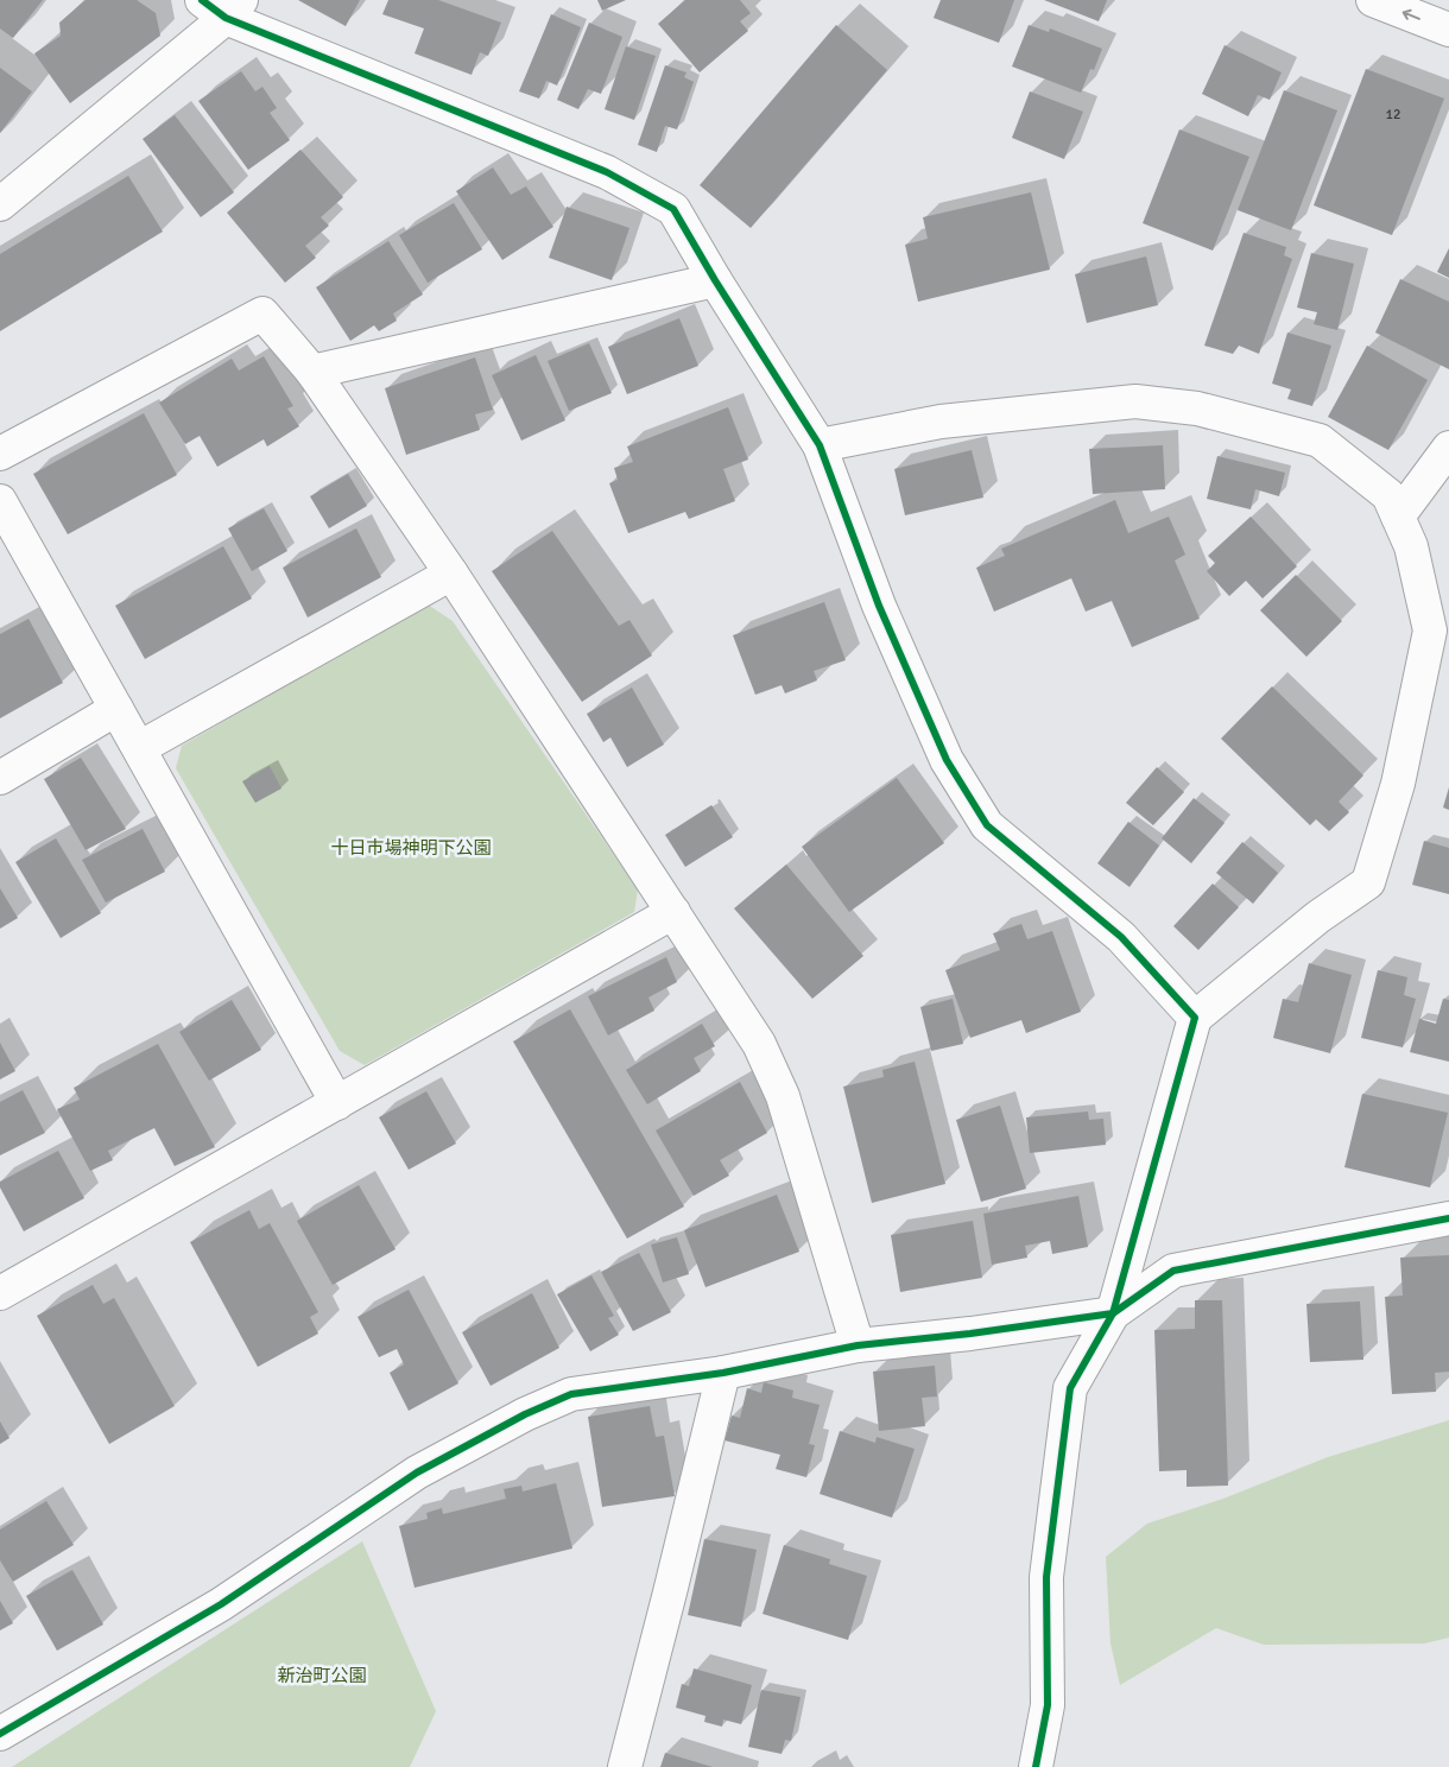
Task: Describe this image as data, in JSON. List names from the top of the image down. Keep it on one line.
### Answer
{"parks":["十日市場神明下公園","新治町公園"],"house_numbers":["12"]}
